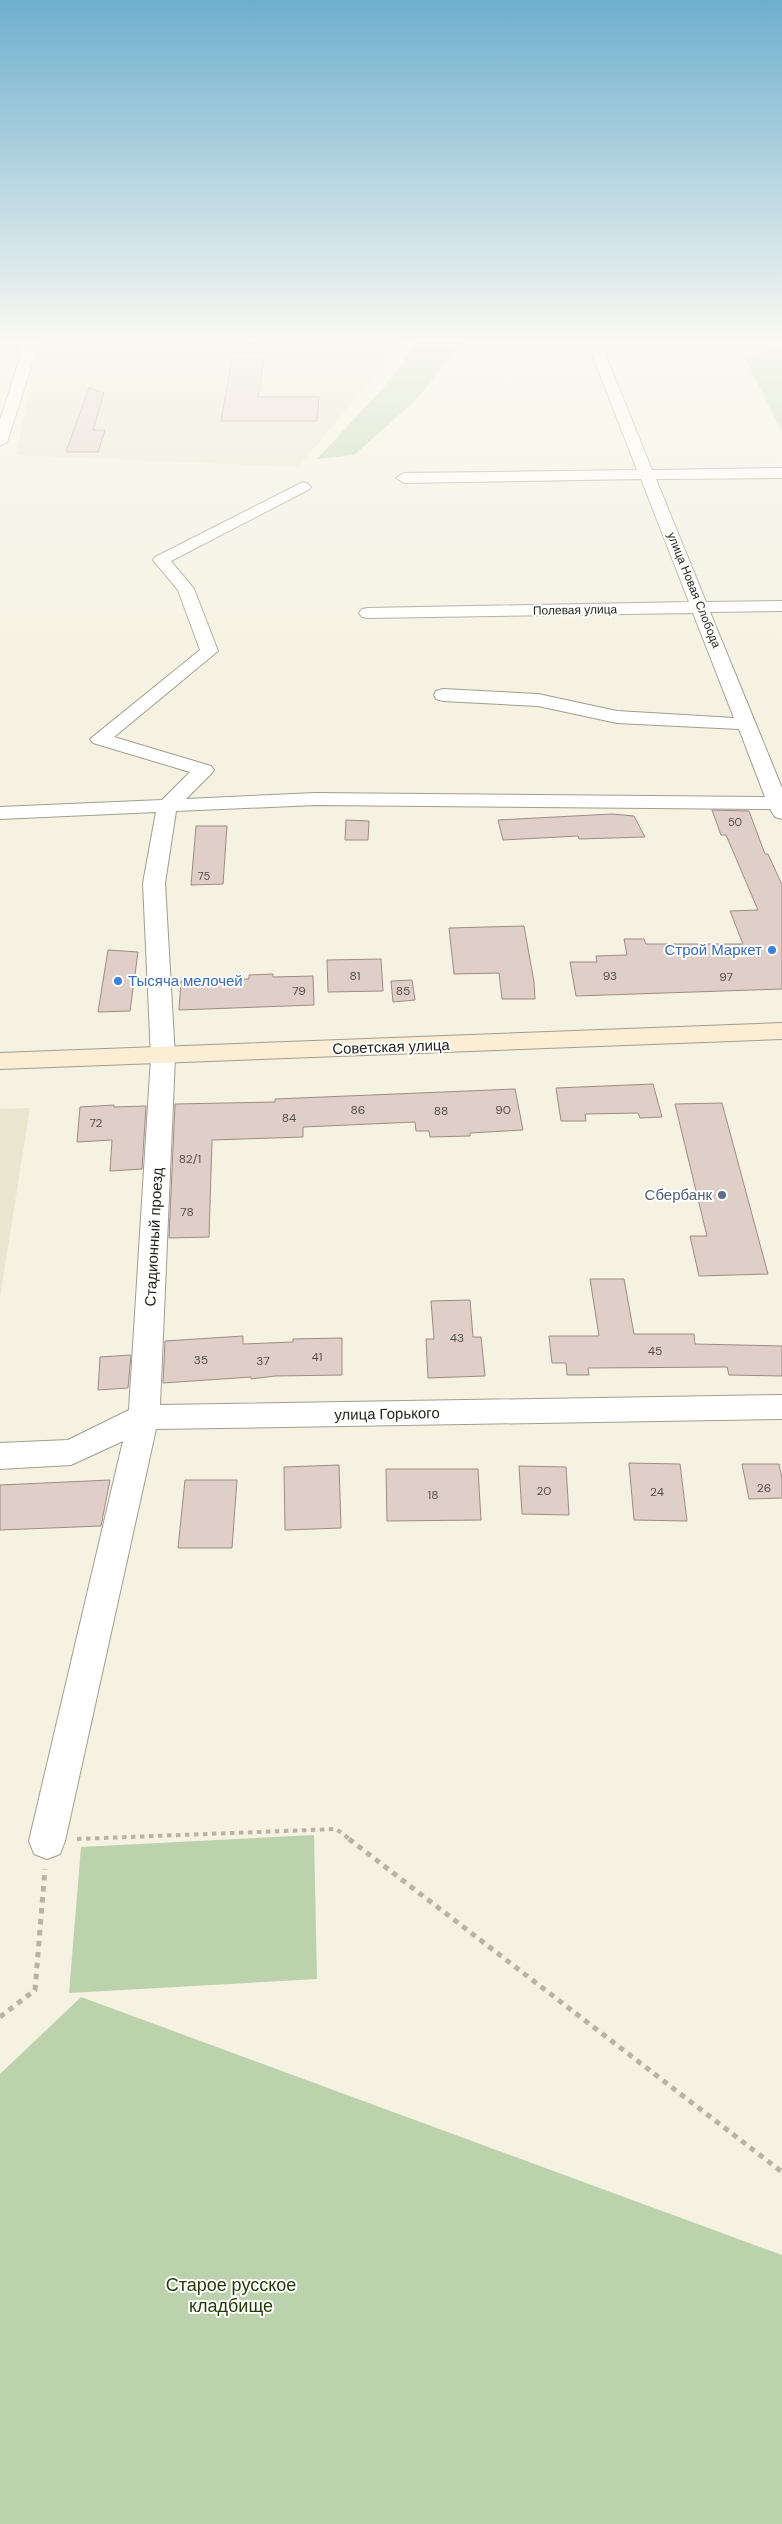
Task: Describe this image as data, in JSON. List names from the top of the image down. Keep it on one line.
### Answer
{"streets":{"main road":["Советская улица"],"street":["улица Новая Слобода","Полевая улица","Стадионный проезд","улица Горького"]},"crossings":[["улица Новая Слобода","Полевая улица"],["Советская улица","Стадионный проезд"],["Стадионный проезд","улица Горького"]],"parks":["Старое русское кладбище"],"places":["Строй Маркет","Тысяча мелочей","Сбербанк"],"house_numbers":["50","75","81","93","97","79","85","86","90","88","84","72","82/1","78","43","45","41","35","37","26","20","24","18"]}
